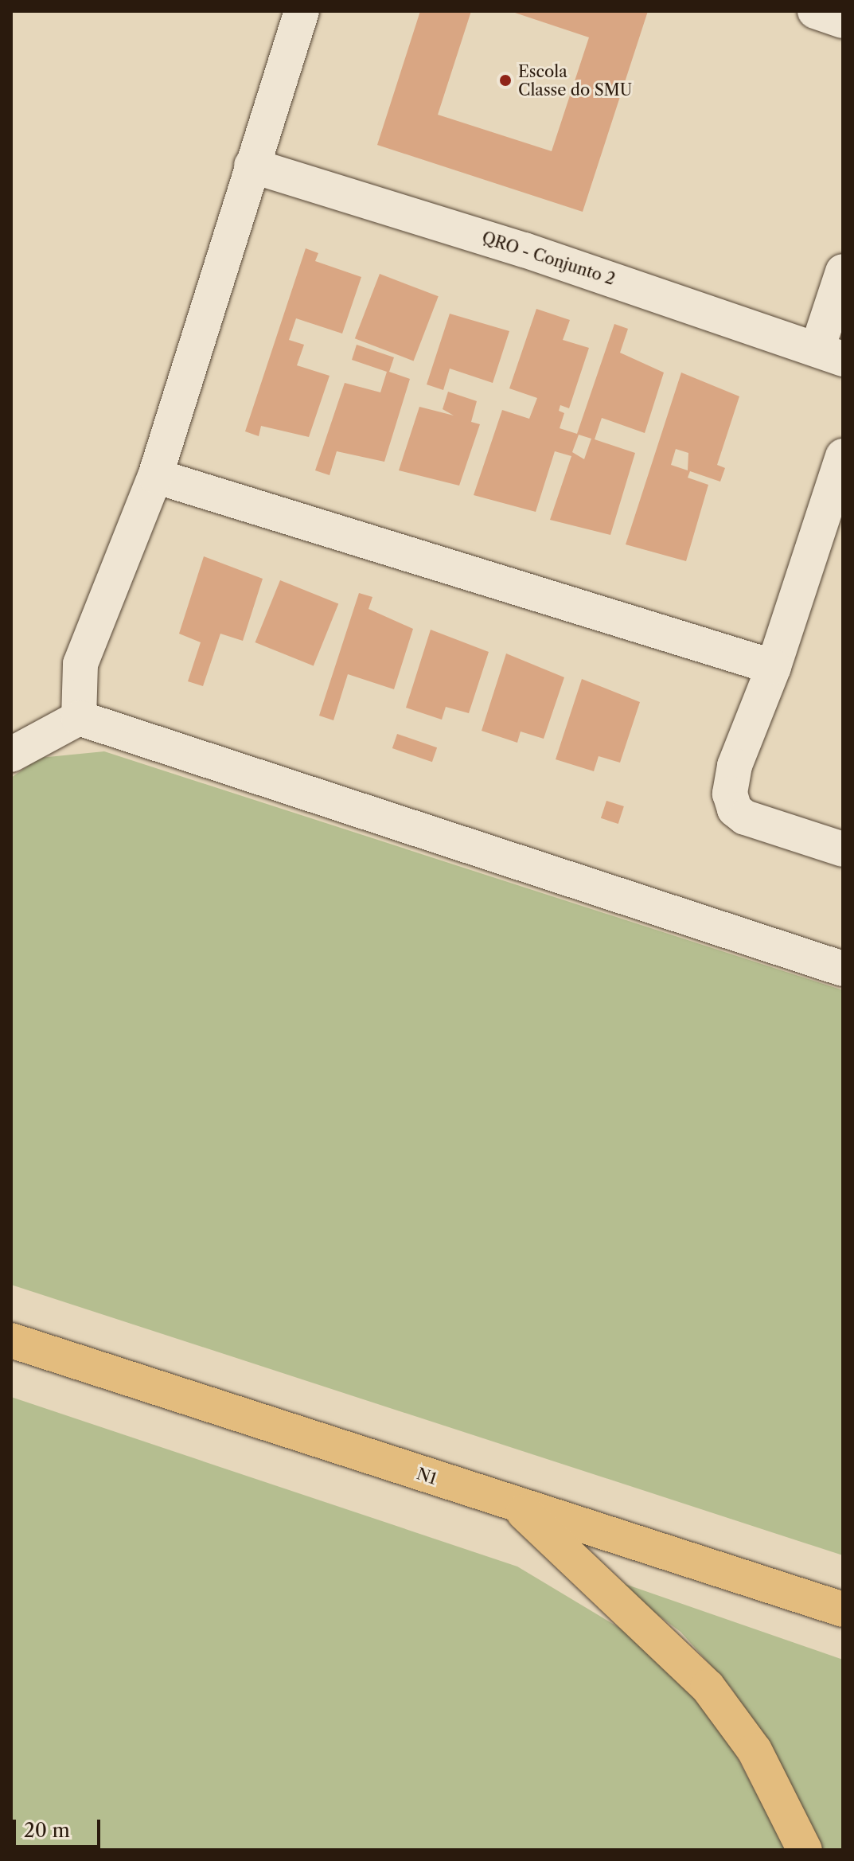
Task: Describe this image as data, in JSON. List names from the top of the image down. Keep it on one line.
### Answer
{"streets":{"highway":["N1"],"street":["QRO - Conjunto 2"]},"places":["Escola Classe do SMU"],"scale_bar":"20 m"}
